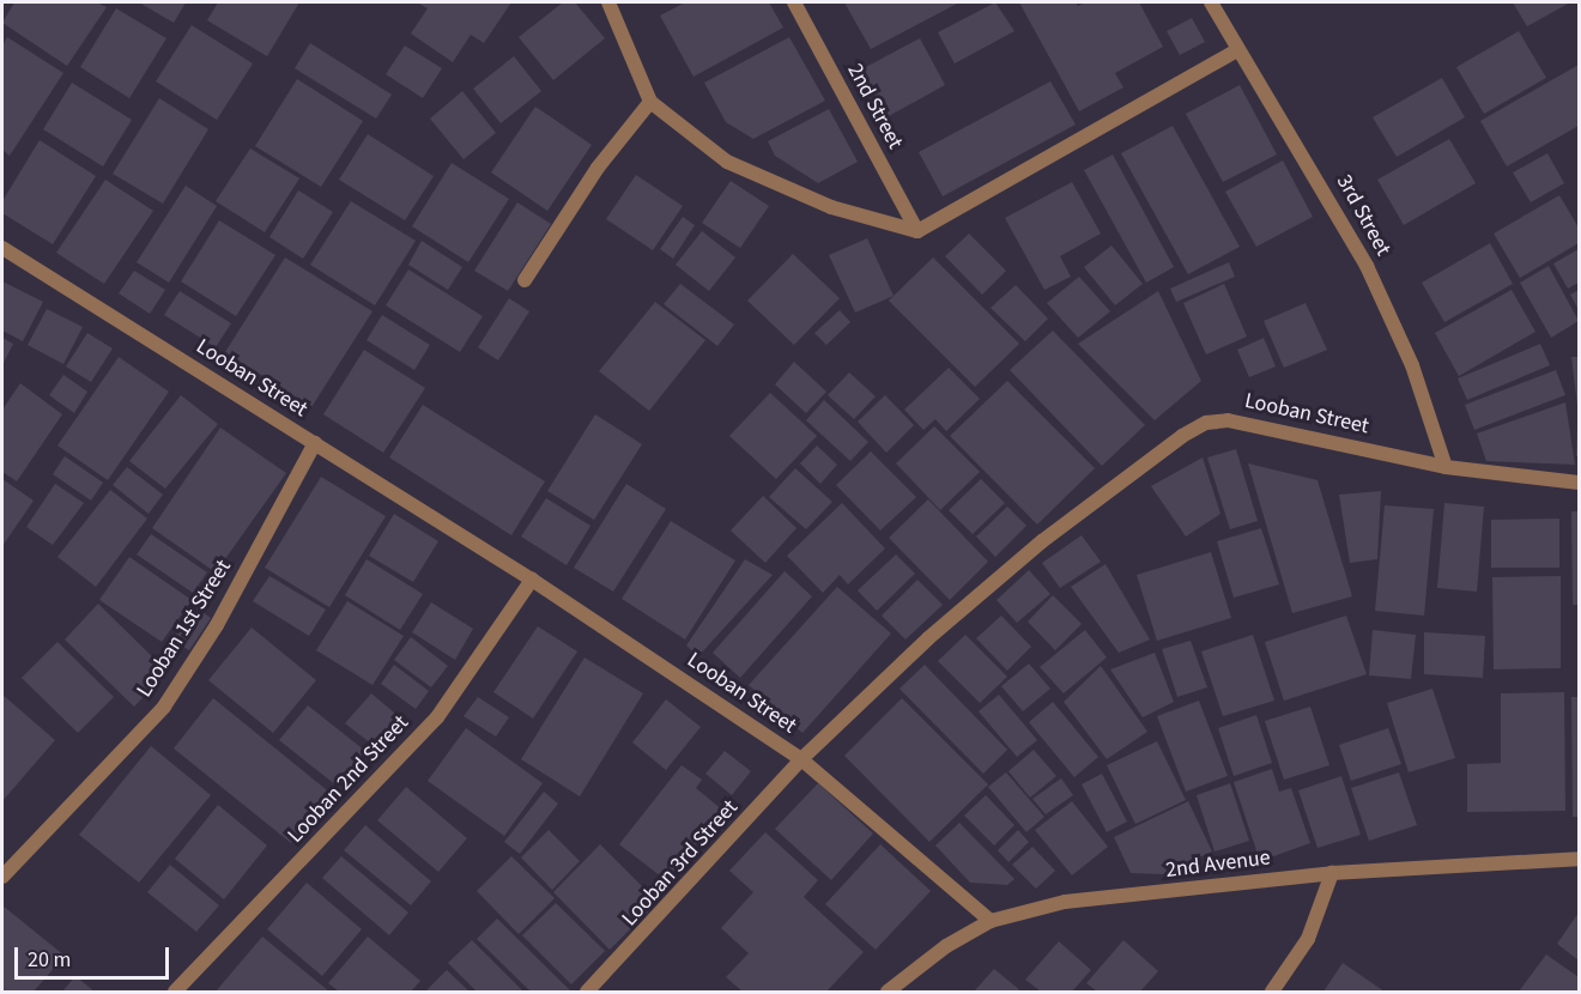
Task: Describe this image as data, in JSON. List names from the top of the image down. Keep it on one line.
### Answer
{"streets":{"street":["2nd Street","3rd Street","Looban Street","Looban 1st Street","Looban 2nd Street","Looban 3rd Street","2nd Avenue"]},"crossings":[["3rd Street","Looban Street"],["Looban Street","Looban 1st Street"],["Looban Street","Looban 2nd Street"],["Looban Street","Looban 3rd Street"]],"scale_bar":"20 m"}
